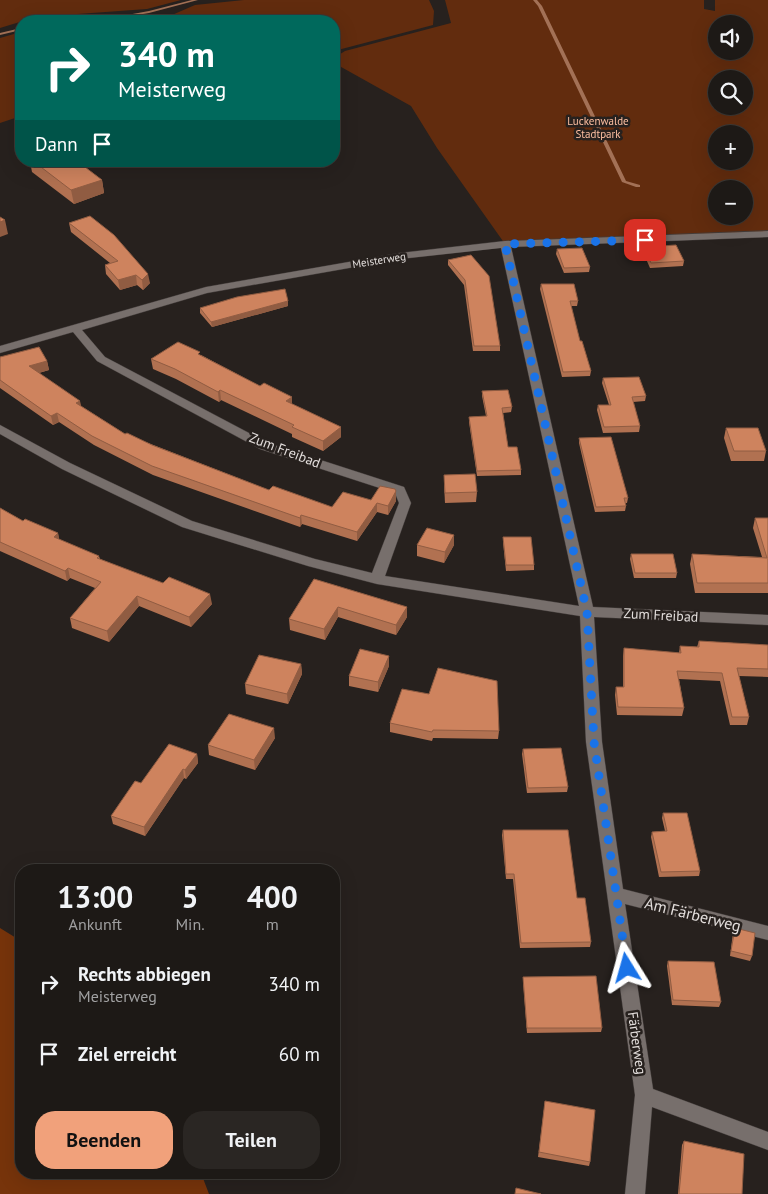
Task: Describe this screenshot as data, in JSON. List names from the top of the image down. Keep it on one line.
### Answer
{"streets":{"street":["Meisterweg","Zum Freibad","Am Färberweg","Färberweg"]},"crossings":[["Meisterweg","Zum Freibad"],["Meisterweg","Färberweg"],["Zum Freibad","Färberweg"],["Am Färberweg","Färberweg"]],"parks":["Luckenwalde Stadtpark"],"page":{"map_buttons":["+","−"],"turn":["340 m","Meisterweg"],"then":"Dann","eta":["13:00","Ankunft","5","Min.","400","m"],"list":[{"name":"Rechts abbiegen","note":"Meisterweg","value":"340 m"},{"name":"Ziel erreicht","value":"60 m"}],"buttons":["Beenden","Teilen"]}}
